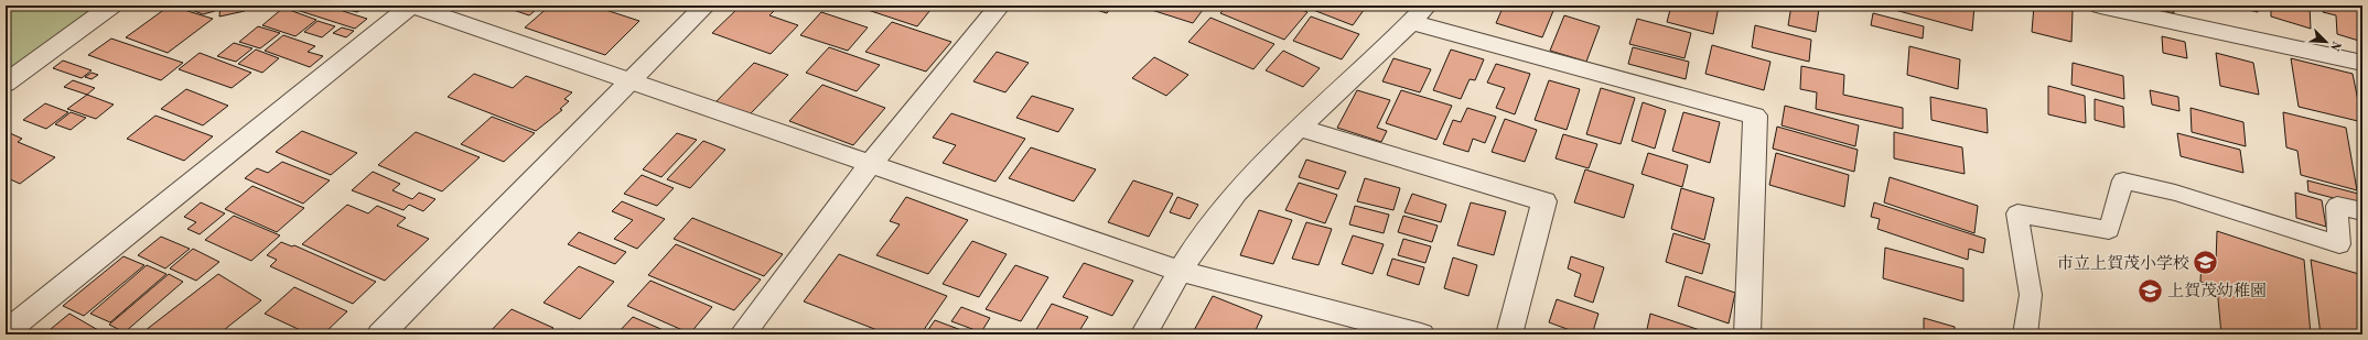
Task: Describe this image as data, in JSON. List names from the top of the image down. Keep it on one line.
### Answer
{"places":{"school or university":["市立上賀茂小学校","上賀茂幼稚園"]},"north":"bottom right"}
